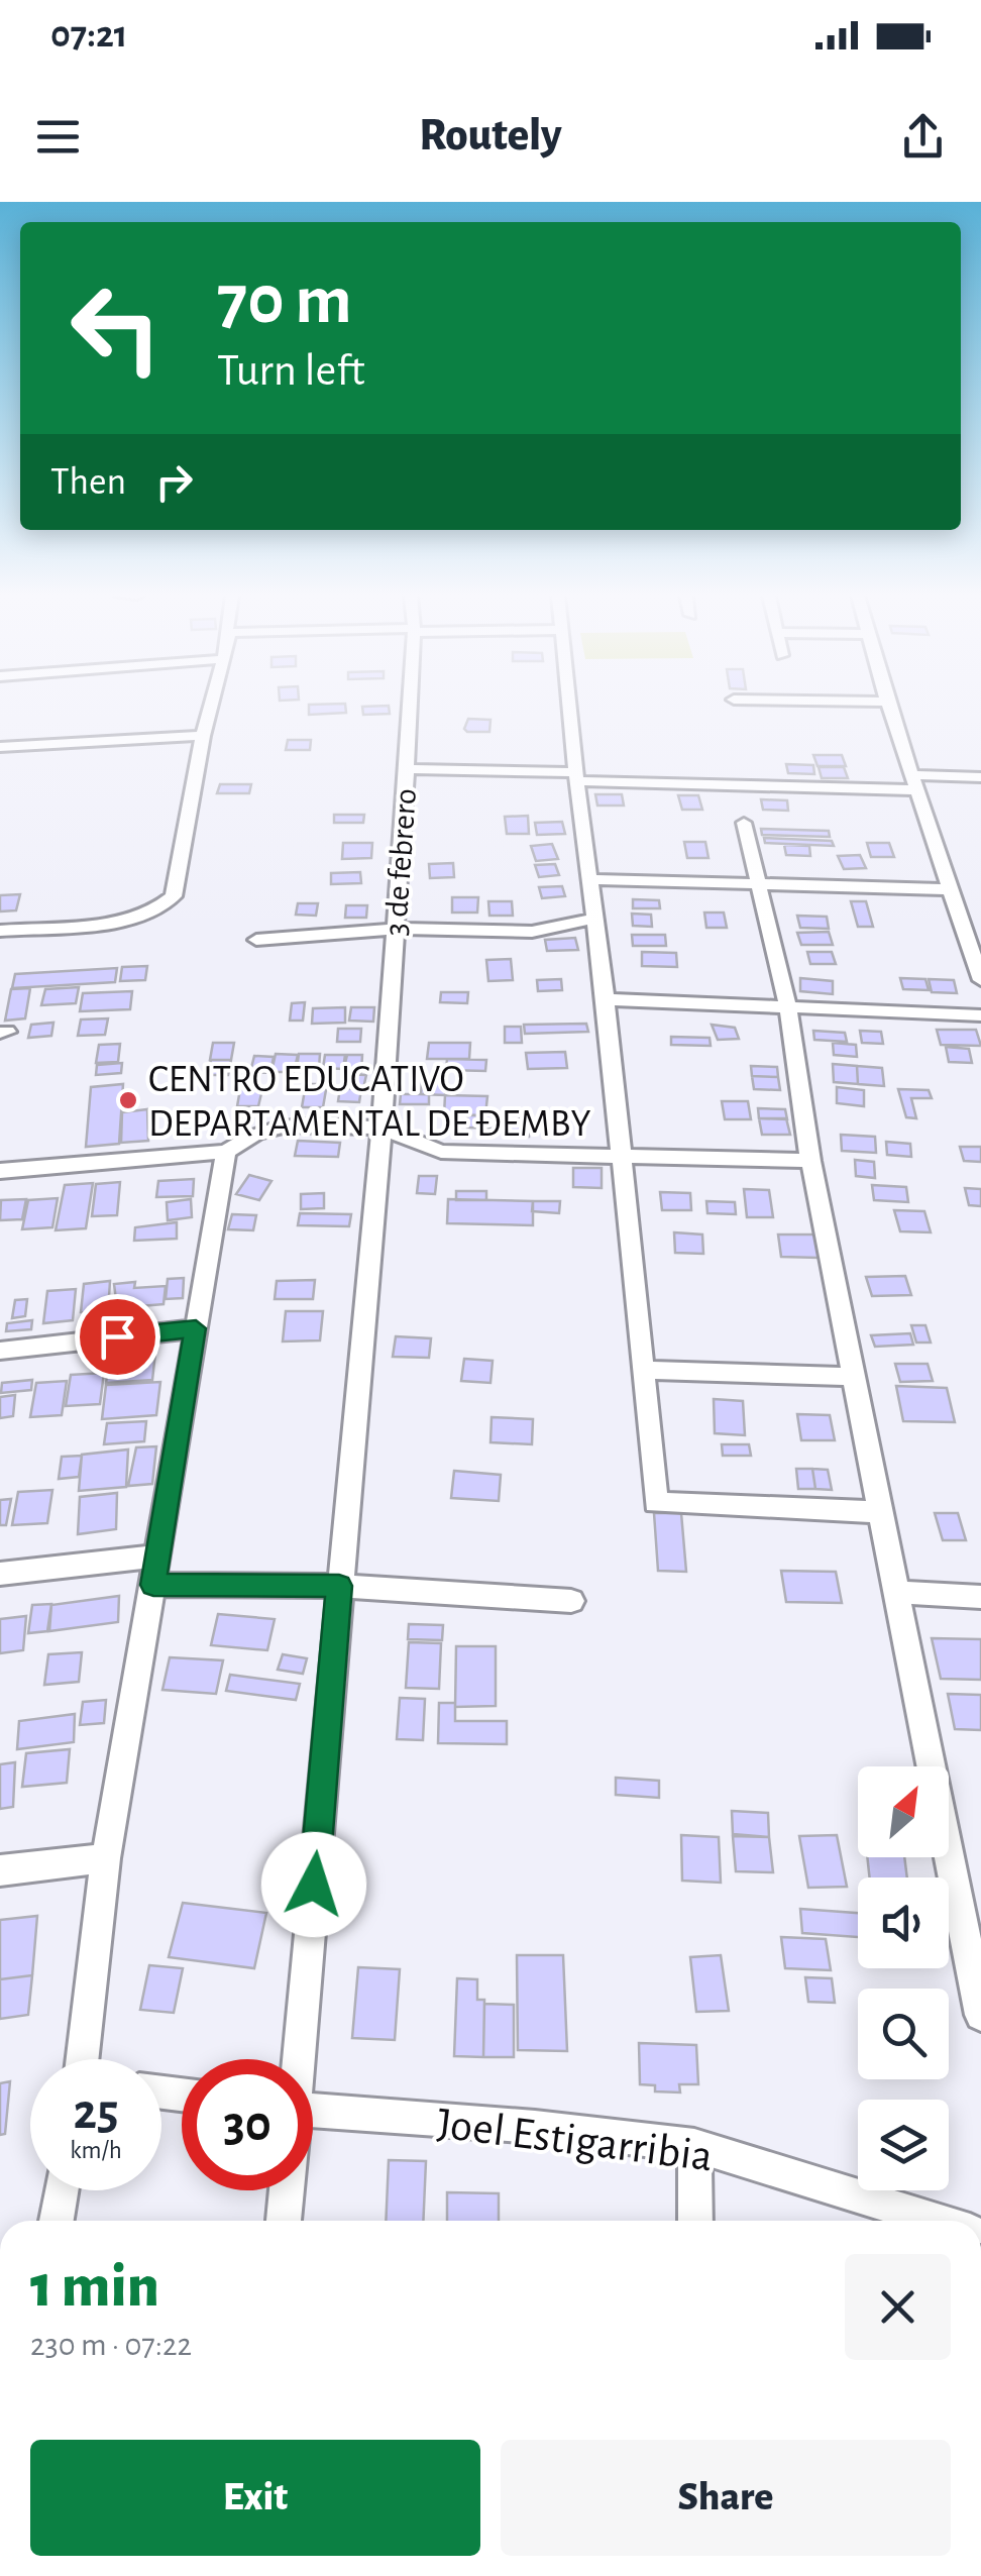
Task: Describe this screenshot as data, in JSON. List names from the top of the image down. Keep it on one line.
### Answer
{"streets":{"street":["3 de febrero","Joel Estigarribia"]},"places":["CENTRO EDUCATIVO DEPARTAMENTAL DE ÐEMBY"],"north":"top right","page":{"status":"07:21","header":"Routely","turn":["70 m","Turn left"],"then":"Then","speed":"25 km/h","limit":"30","heading":["1 min","230 m · 07:22"],"buttons":["Exit","Share"]}}
